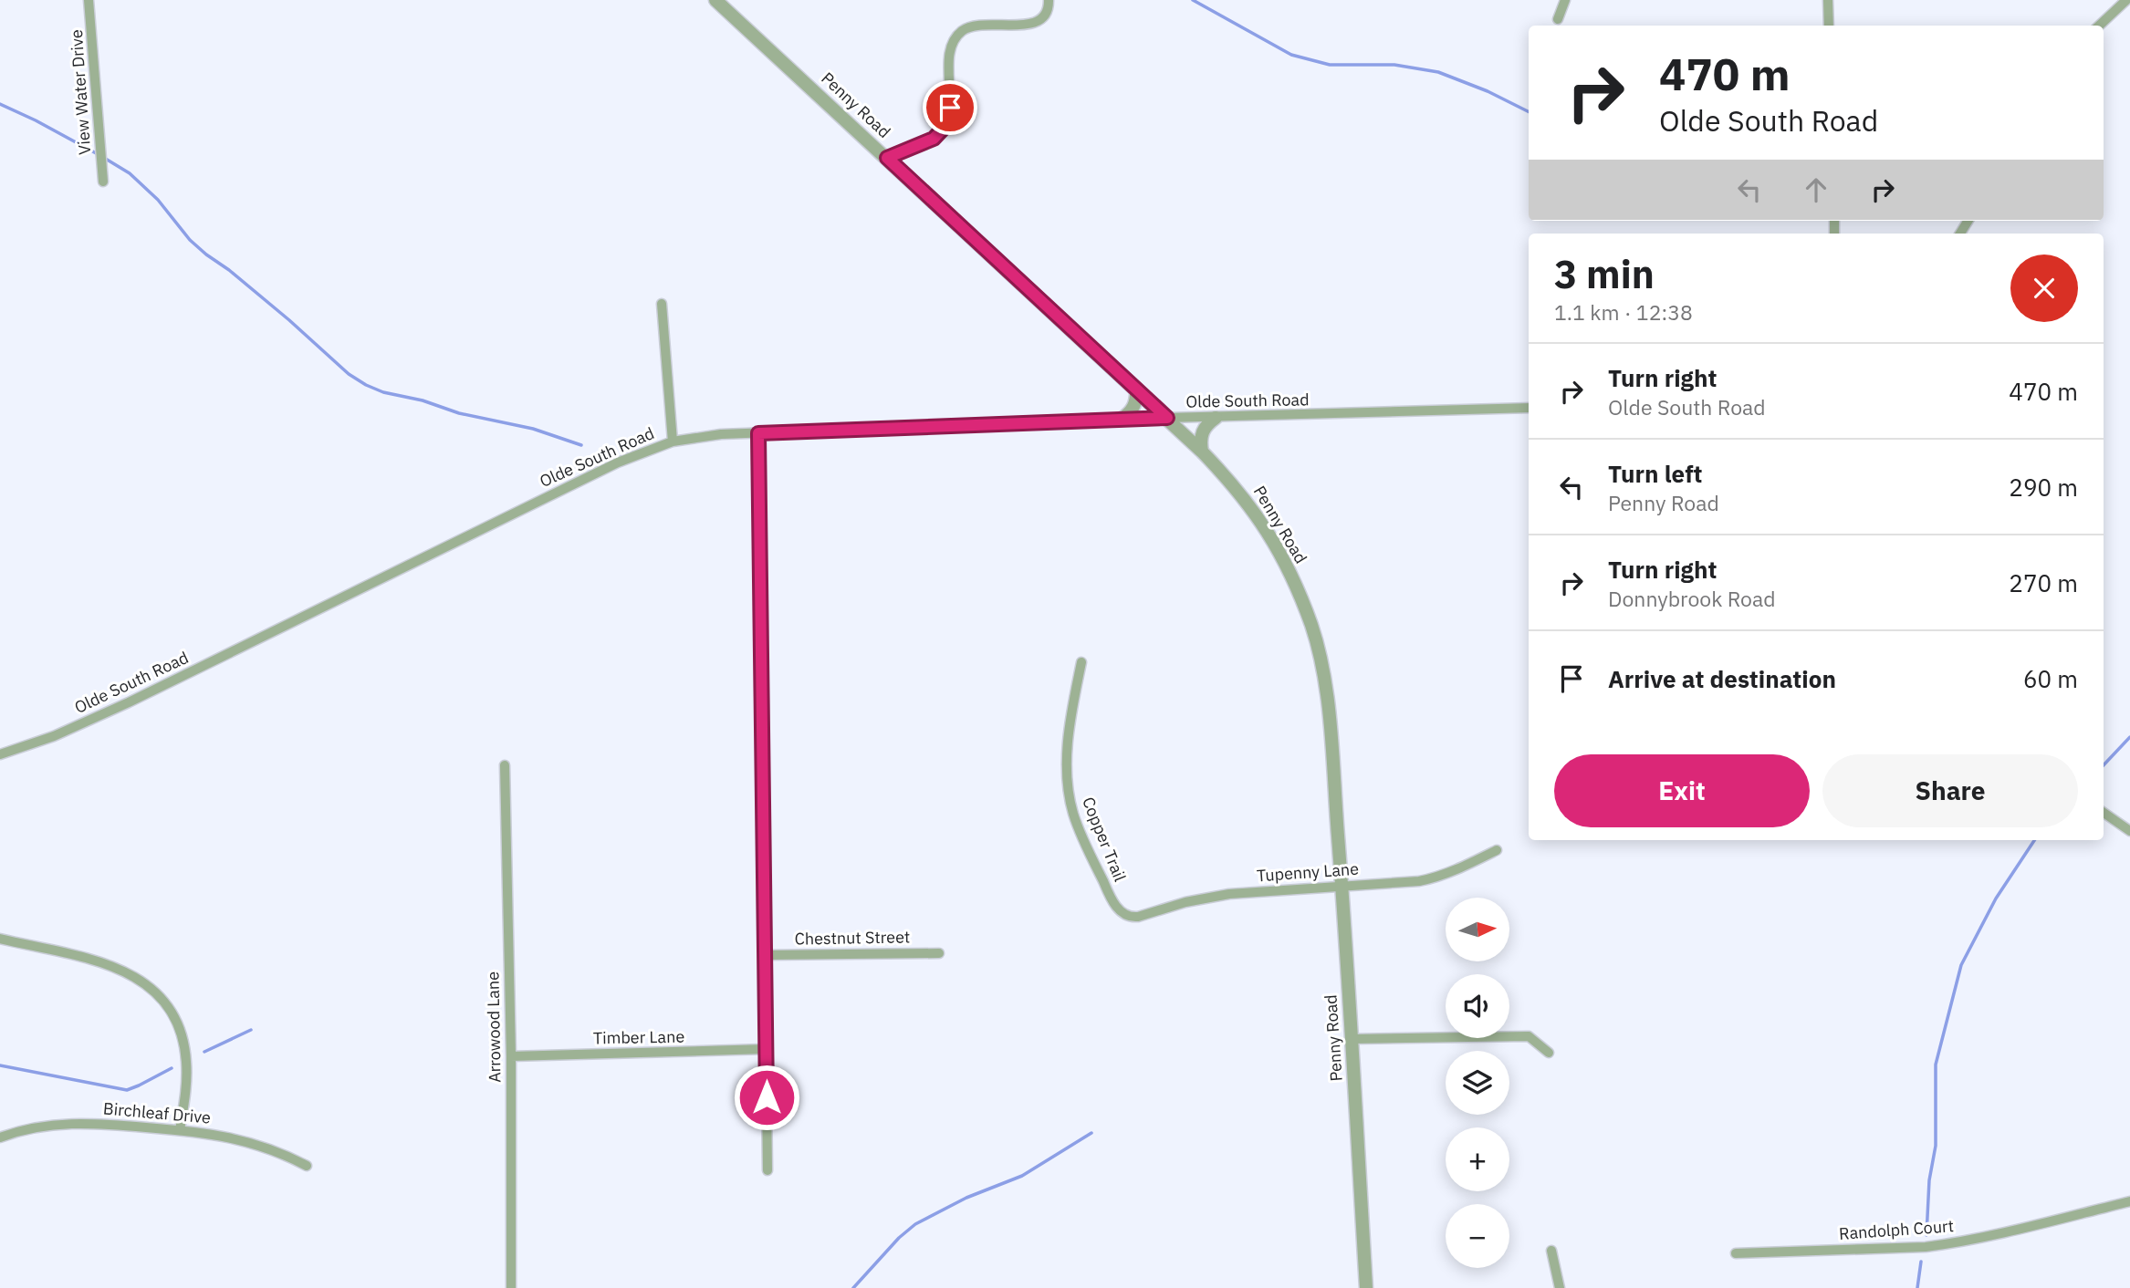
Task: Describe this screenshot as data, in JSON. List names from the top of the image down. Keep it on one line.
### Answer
{"streets":{"street":["View Water Drive","Penny Road","Olde South Road","Copper Trail","Tupenny Lane","Chestnut Street","Arrowood Lane","Timber Lane","Birchleaf Drive","Randolph Court"]},"crossings":[["Penny Road","Olde South Road"],["Penny Road","Tupenny Lane"],["Copper Trail","Tupenny Lane"],["Arrowood Lane","Timber Lane"]],"north":"right","page":{"turn":["470 m","Olde South Road"],"heading":["3 min","1.1 km · 12:38"],"list":[{"name":"Turn right","note":"Olde South Road","value":"470 m"},{"name":"Turn left","note":"Penny Road","value":"290 m"},{"name":"Turn right","note":"Donnybrook Road","value":"270 m"},{"name":"Arrive at destination","value":"60 m"}],"buttons":["Exit","Share"],"map_buttons":["+","−"]}}
